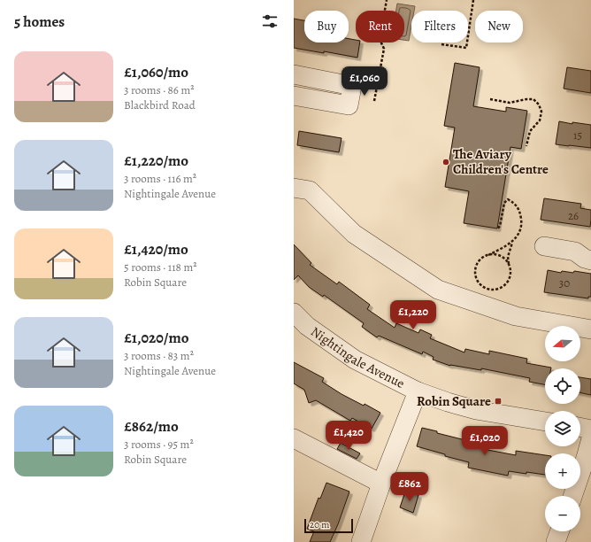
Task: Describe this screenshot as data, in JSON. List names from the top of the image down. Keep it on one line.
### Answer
{"streets":{"street":["Nightingale Avenue"]},"places":{"other":["The Aviary Children's Centre"],"transit":["Robin Square"]},"house_numbers":["15","26","30"],"scale_bar":"20 m","north":"left","page":{"heading":"5 homes","chip":["Buy","Rent","Filters","New"],"list":[{"name":"£1,060/mo","note":"3 rooms · 86 m² · Blackbird Road"},{"name":"£1,220/mo","note":"3 rooms · 116 m² · Nightingale Avenue"},{"name":"£1,420/mo","note":"5 rooms · 118 m² · Robin Square"},{"name":"£1,020/mo","note":"3 rooms · 83 m² · Nightingale Avenue"},{"name":"£862/mo","note":"3 rooms · 95 m² · Robin Square"}],"price":["£1,060","£1,220","£1,420","£1,020","£862"],"map_buttons":["+","−"],"scale":"20 m"}}
